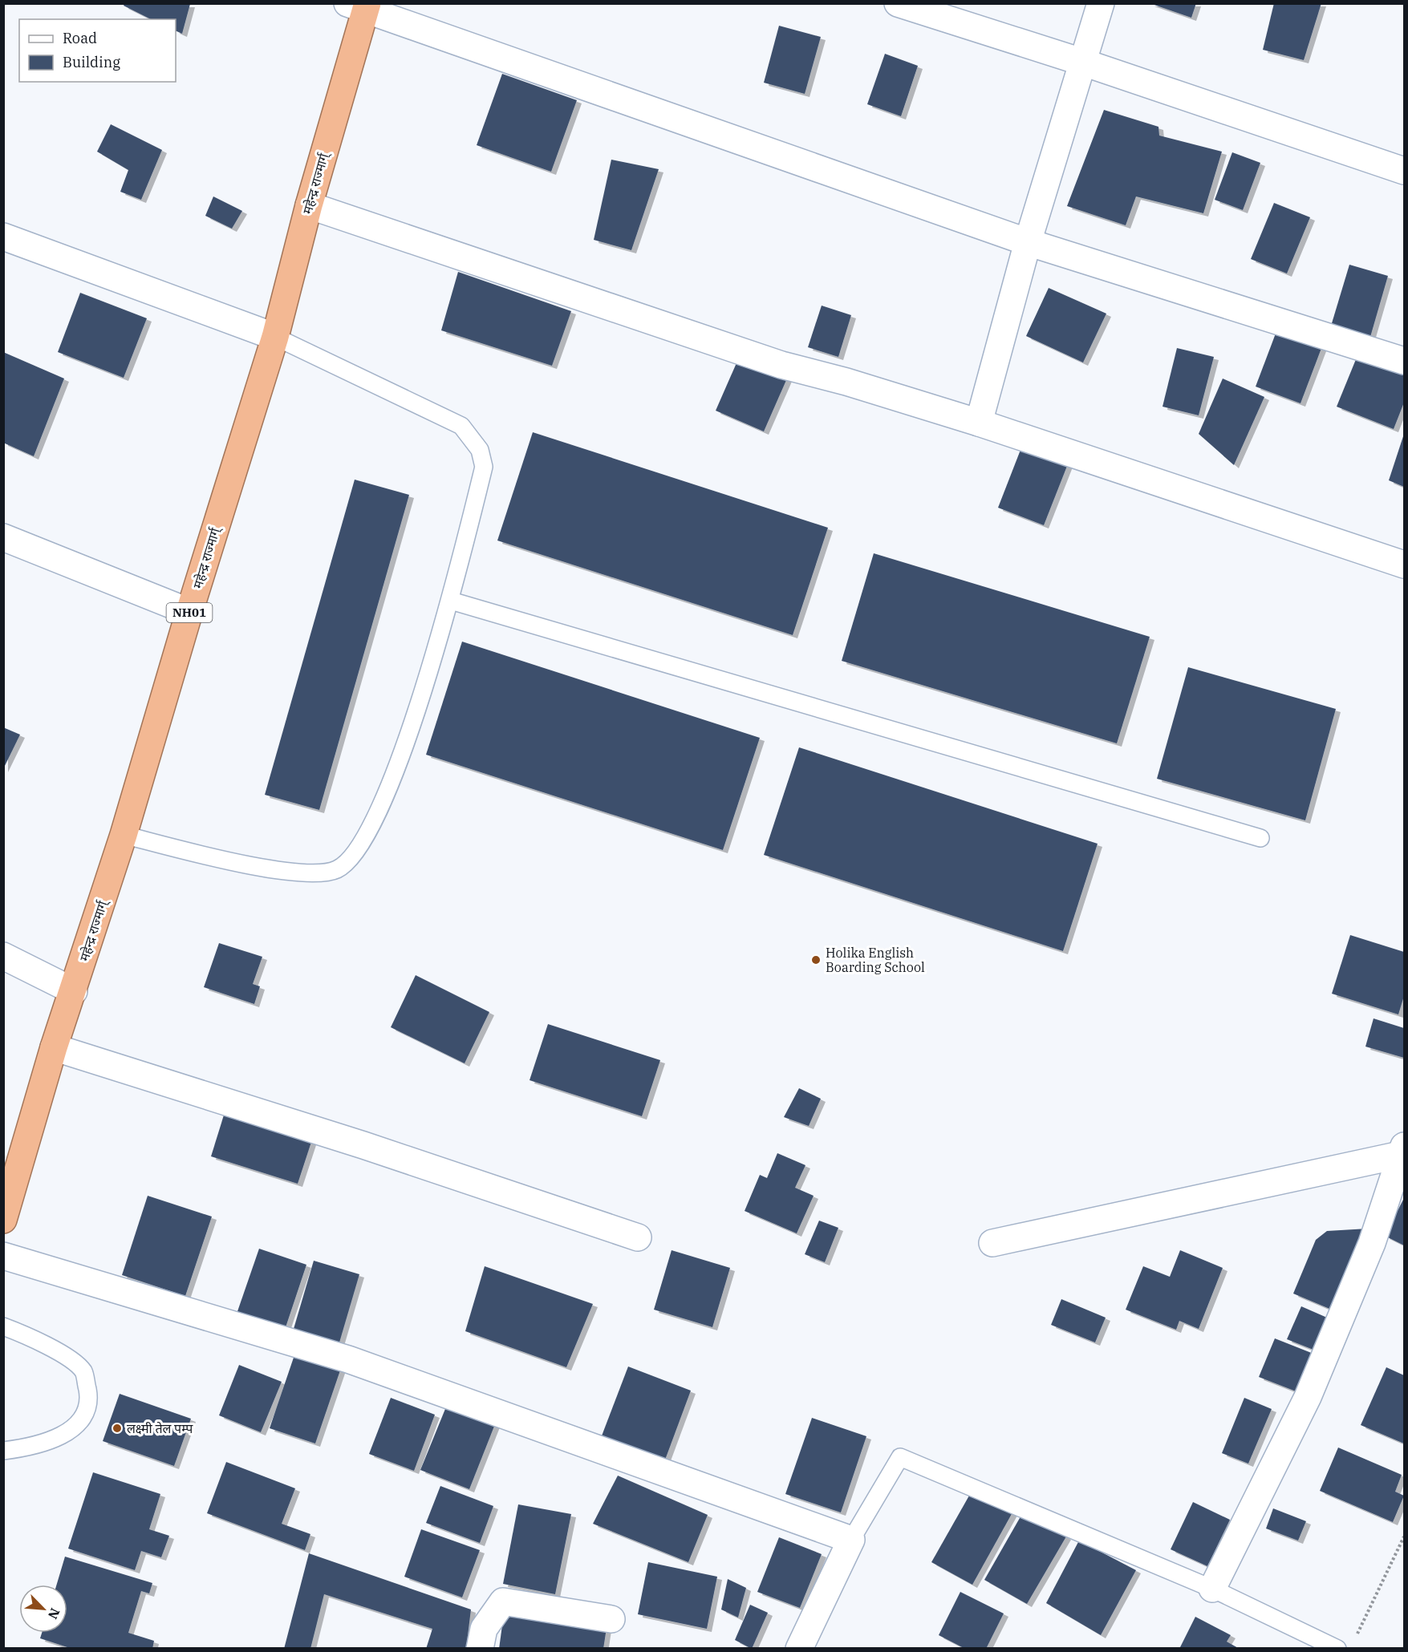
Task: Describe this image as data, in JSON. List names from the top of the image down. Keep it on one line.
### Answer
{"streets":{"highway":["महेन्द्र राज्मार्ग्","NH01"]},"places":["Holika English Boarding School","लक्ष्मी तेल पम्प"],"legend":["Road","Building"],"north":"bottom right"}
